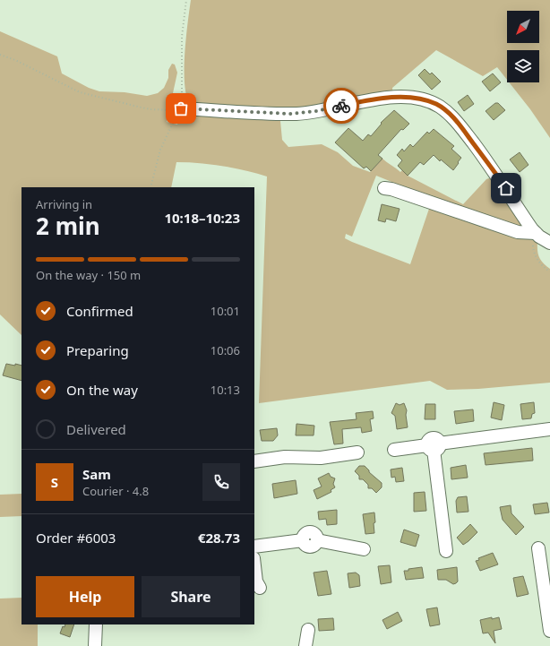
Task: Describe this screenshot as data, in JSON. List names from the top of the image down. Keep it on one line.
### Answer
{"north":"bottom left","page":{"heading":["2 min","Arriving in","10:18–10:23"],"panel":["Sam","Courier · 4.8","Order #6003","€28.73"],"bar":"On the way · 150 m","list":[["Confirmed","10:01"],["Preparing","10:06"],["On the way","10:13"],"Delivered"],"round":"S","buttons":["Help","Share"]}}
